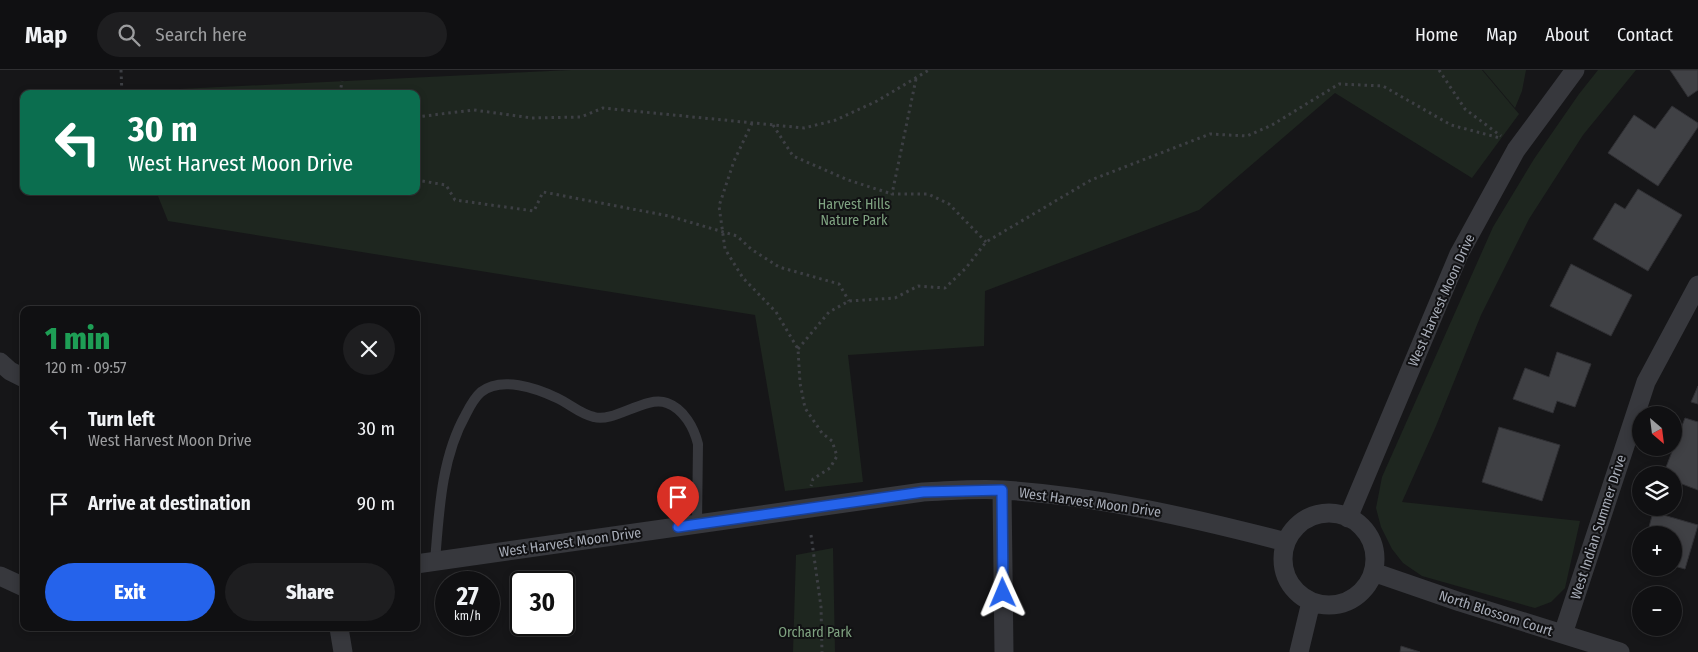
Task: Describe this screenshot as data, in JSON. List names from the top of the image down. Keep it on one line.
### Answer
{"streets":{"street":["West Harvest Moon Drive","West Indian Summer Drive","North Blossom Court"]},"crossings":[["West Harvest Moon Drive","North Blossom Court"],["West Indian Summer Drive","North Blossom Court"]],"parks":["Harvest Hills Nature Park","Orchard Park"],"north":"bottom right","page":{"header":"Map","search":"Search here","nav":["Home","Map","About","Contact"],"turn":["30 m","West Harvest Moon Drive"],"heading":["1 min","120 m · 09:57"],"list":[{"name":"Turn left","note":"West Harvest Moon Drive","value":"30 m"},{"name":"Arrive at destination","value":"90 m"}],"map_buttons":["+","−"],"buttons":["Exit","Share"],"speed":"27 km/h","limit":"30"}}
